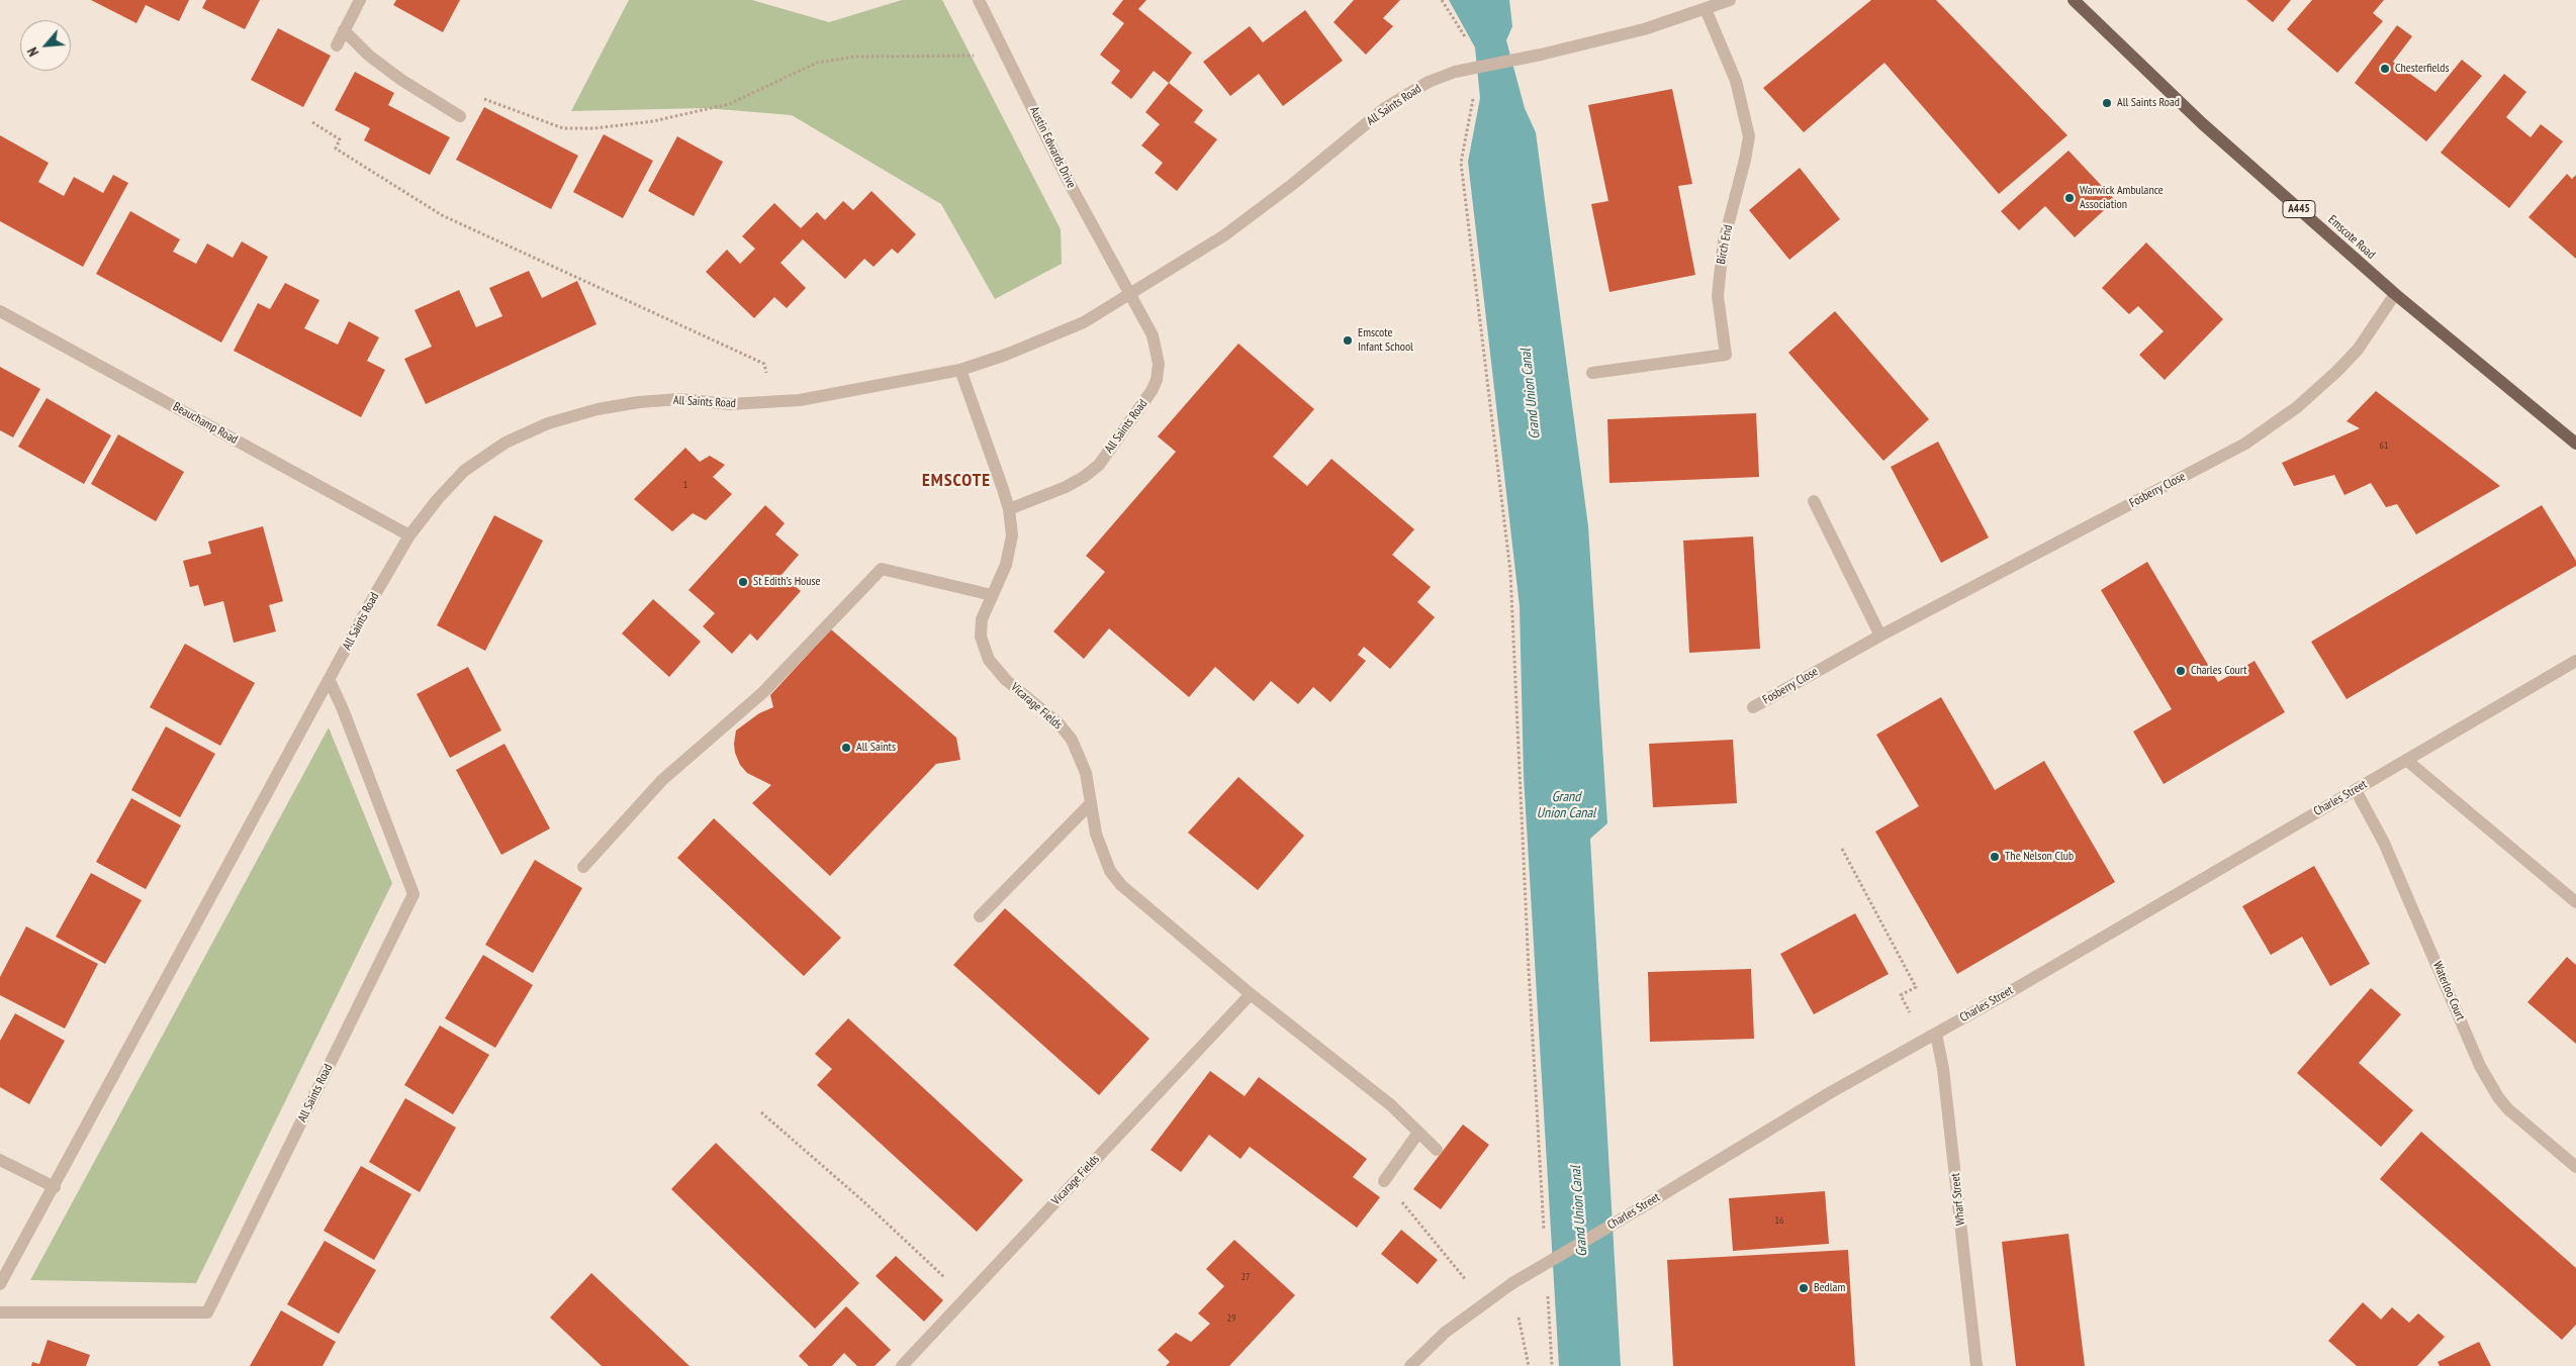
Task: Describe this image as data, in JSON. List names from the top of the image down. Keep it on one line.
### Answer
{"streets":{"main road":["A445","Emscote Road"],"street":["All Saints Road","Austin Edwards Drive","Birch End","Beauchamp Road","Fosberry Close","Vicarage Fields","Charles Street","Waterloo Court","Wharf Street"]},"crossings":[["All Saints Road","Austin Edwards Drive"],["All Saints Road","Birch End"],["All Saints Road","Beauchamp Road"],["All Saints Road","Vicarage Fields"],["Emscote Road","Fosberry Close"],["Charles Street","Waterloo Court"],["Charles Street","Wharf Street"]],"districts":["EMSCOTE"],"water":["Grand Union Canal"],"places":["Chesterfields","All Saints Road","Warwick Ambulance Association","Emscote Infant School","St Edith's House","Charles Court","All Saints","The Nelson Club","Bedlam"],"house_numbers":["61","1","16","27","29"],"north":"bottom left"}
